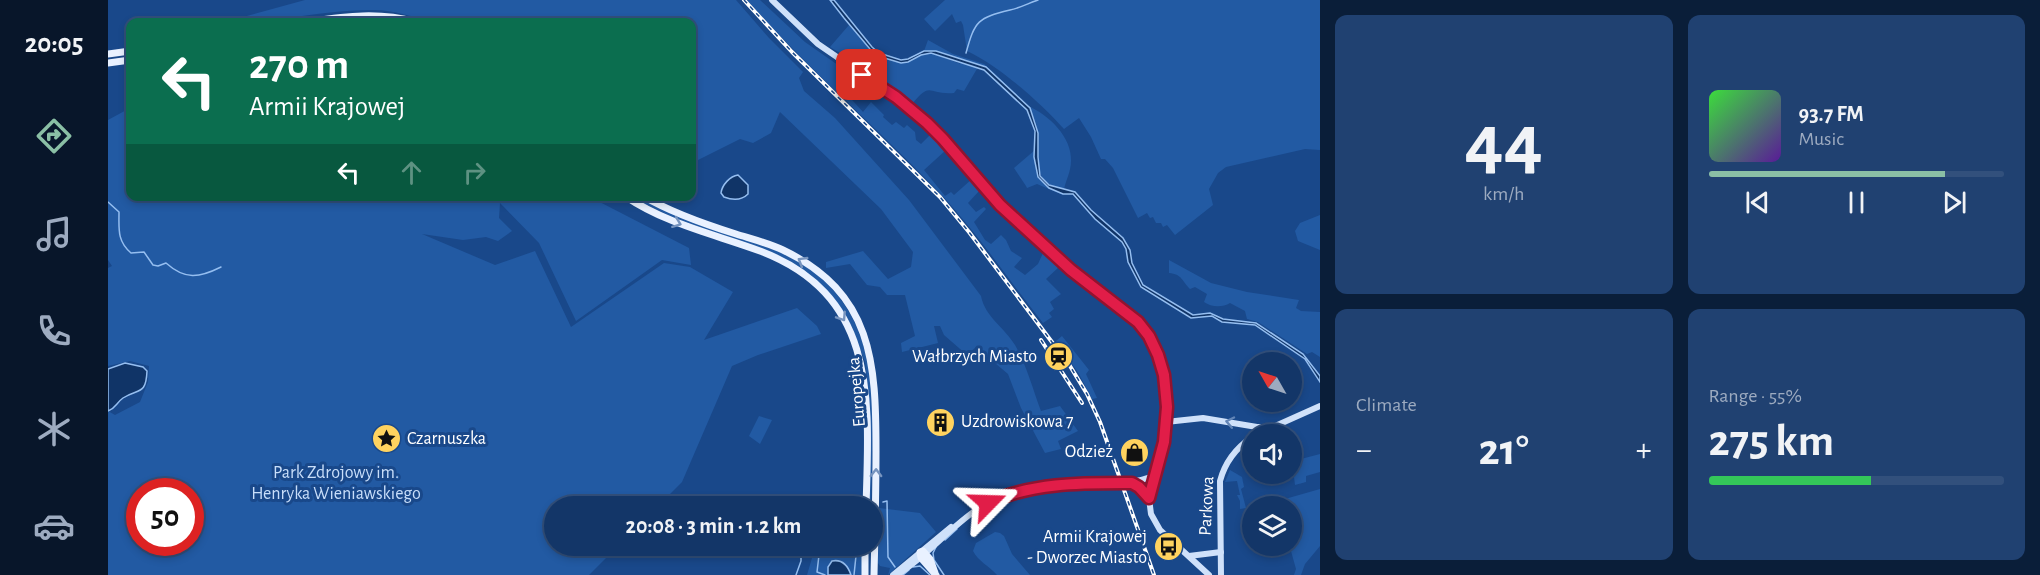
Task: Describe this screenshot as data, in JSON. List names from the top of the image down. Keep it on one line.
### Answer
{"streets":{"main road":["Europejka","Parkowa"]},"parks":["Park Zdrojowy im. Henryka Wieniawskiego"],"places":{"station":["Wałbrzych Miasto"],"building":["Uzdrowiskowa 7"],"place":["Czarnuszka"],"shop":["Odzież"],"bus stop":["Armii Krajowej - Dworzec Miasto"]},"north":"top left","page":{"tabs":"20:05","tile":[["44","km/h"],"Climate",["Range · 55%","275 km"]],"turn":["270 m","Armii Krajowej"],"song":["93.7 FM","Music"],"heat":["−","21°","+"],"limit":"50","trip":"20:08 · 3 min · 1.2 km"}}
